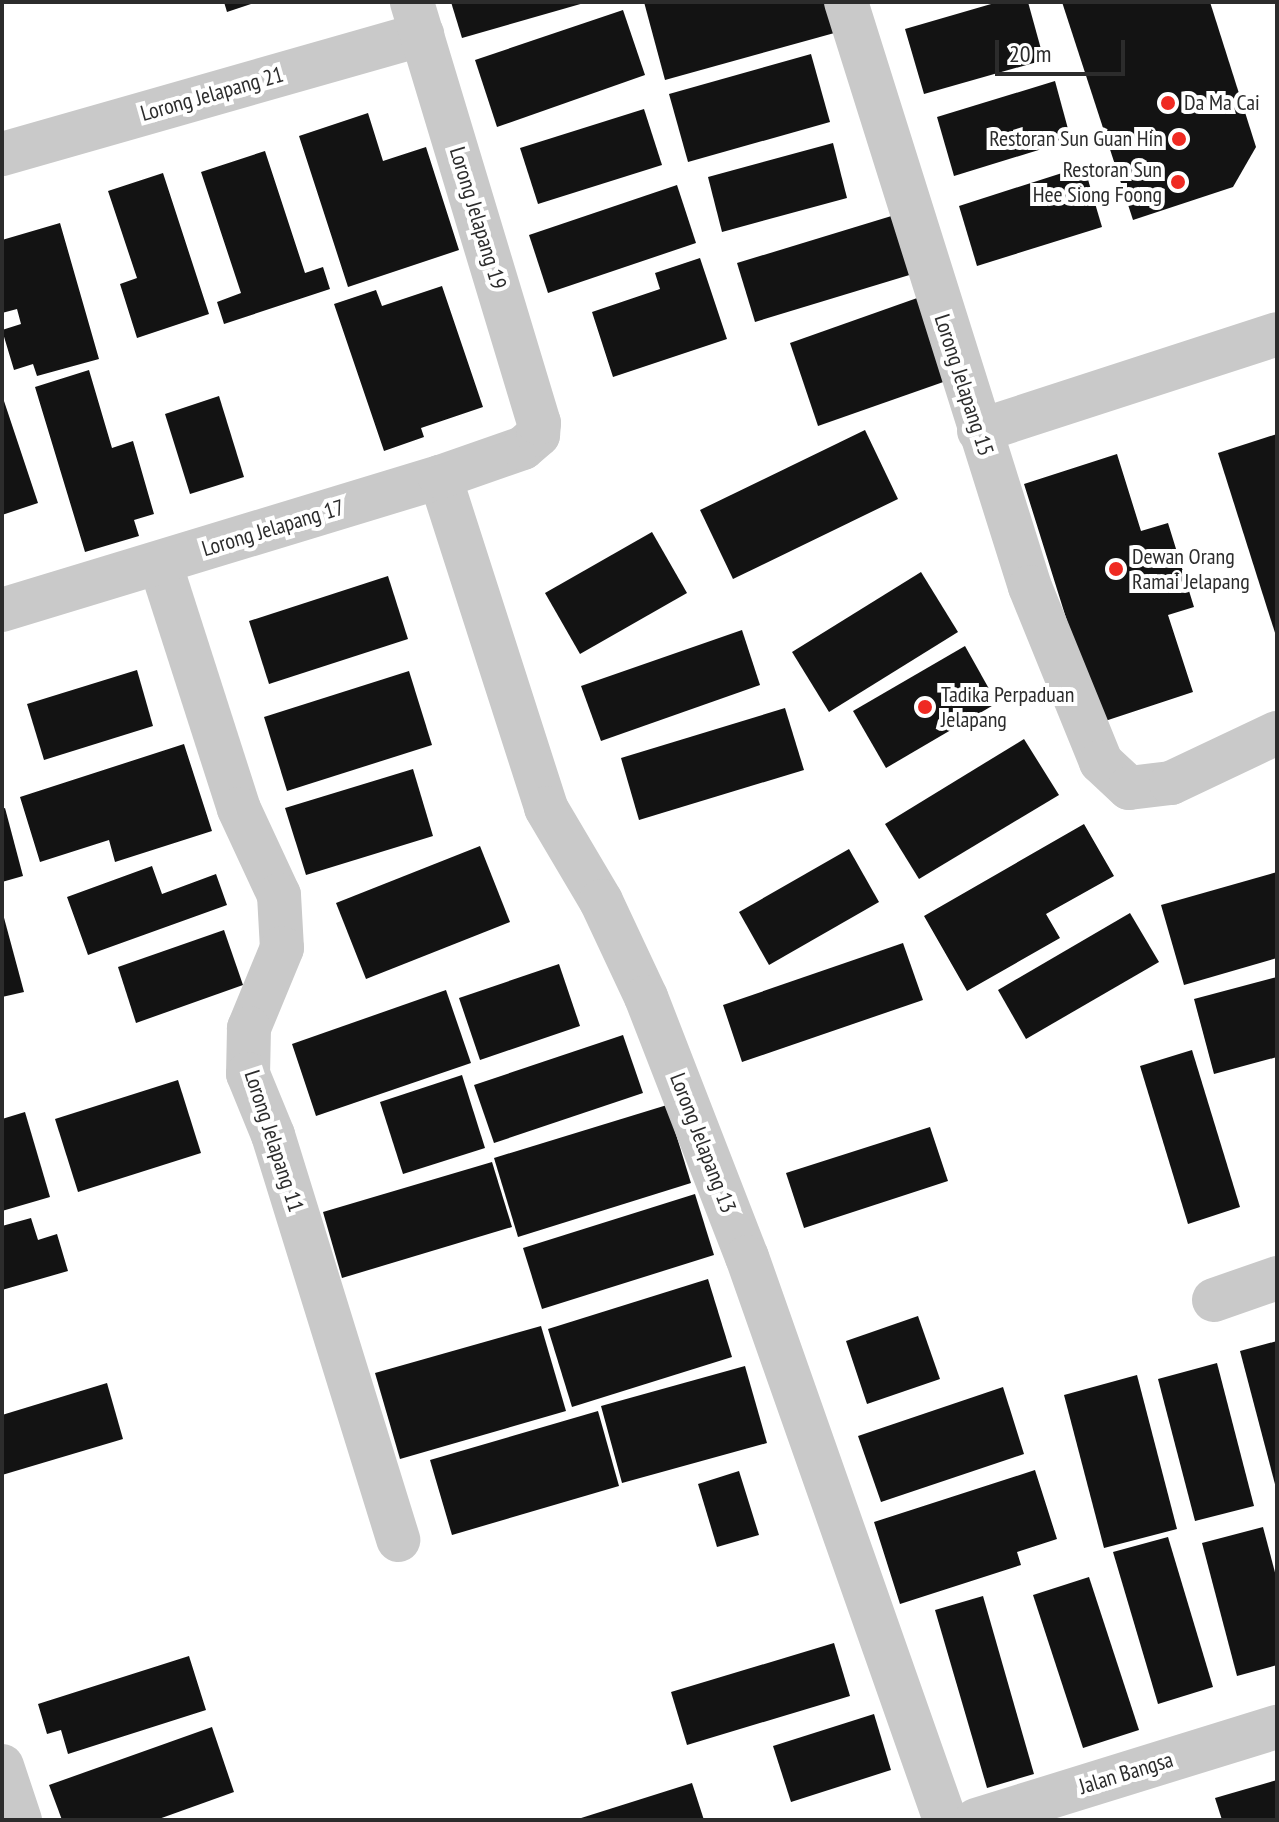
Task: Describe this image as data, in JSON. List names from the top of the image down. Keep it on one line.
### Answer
{"streets":{"street":["Lorong Jelapang 21","Lorong Jelapang 19","Lorong Jelapang 15","Lorong Jelapang 17","Lorong Jelapang 11","Lorong Jelapang 13","Jalan Bangsa"]},"crossings":[["Lorong Jelapang 21","Lorong Jelapang 19"],["Lorong Jelapang 19","Lorong Jelapang 17"],["Lorong Jelapang 17","Lorong Jelapang 11"],["Lorong Jelapang 17","Lorong Jelapang 13"]],"places":["Da Ma Cai","Restoran Sun Guan Hin","Restoran Sun Hee Siong Foong","Dewan Orang Ramai Jelapang","Tadika Perpaduan Jelapang"],"scale_bar":"20 m"}
